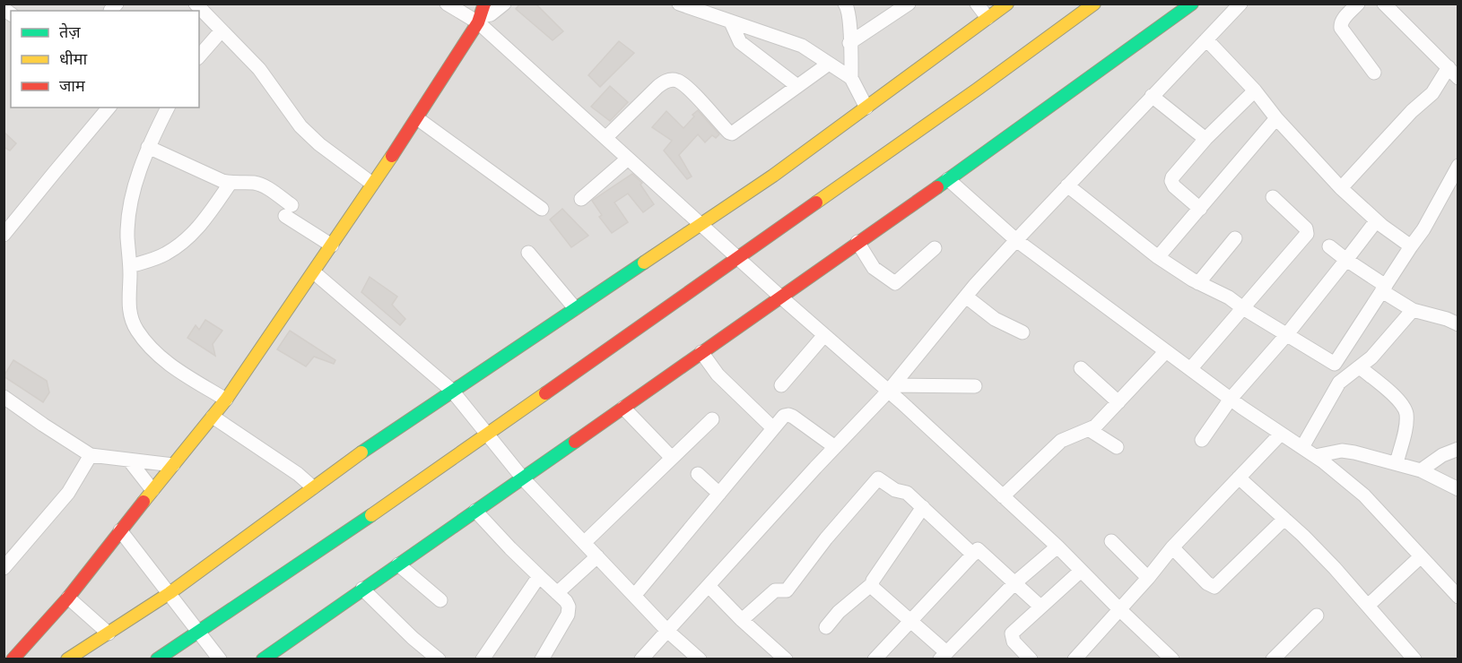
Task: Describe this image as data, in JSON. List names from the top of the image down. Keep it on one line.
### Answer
{"legend":["तेज़","धीमा","जाम"]}
